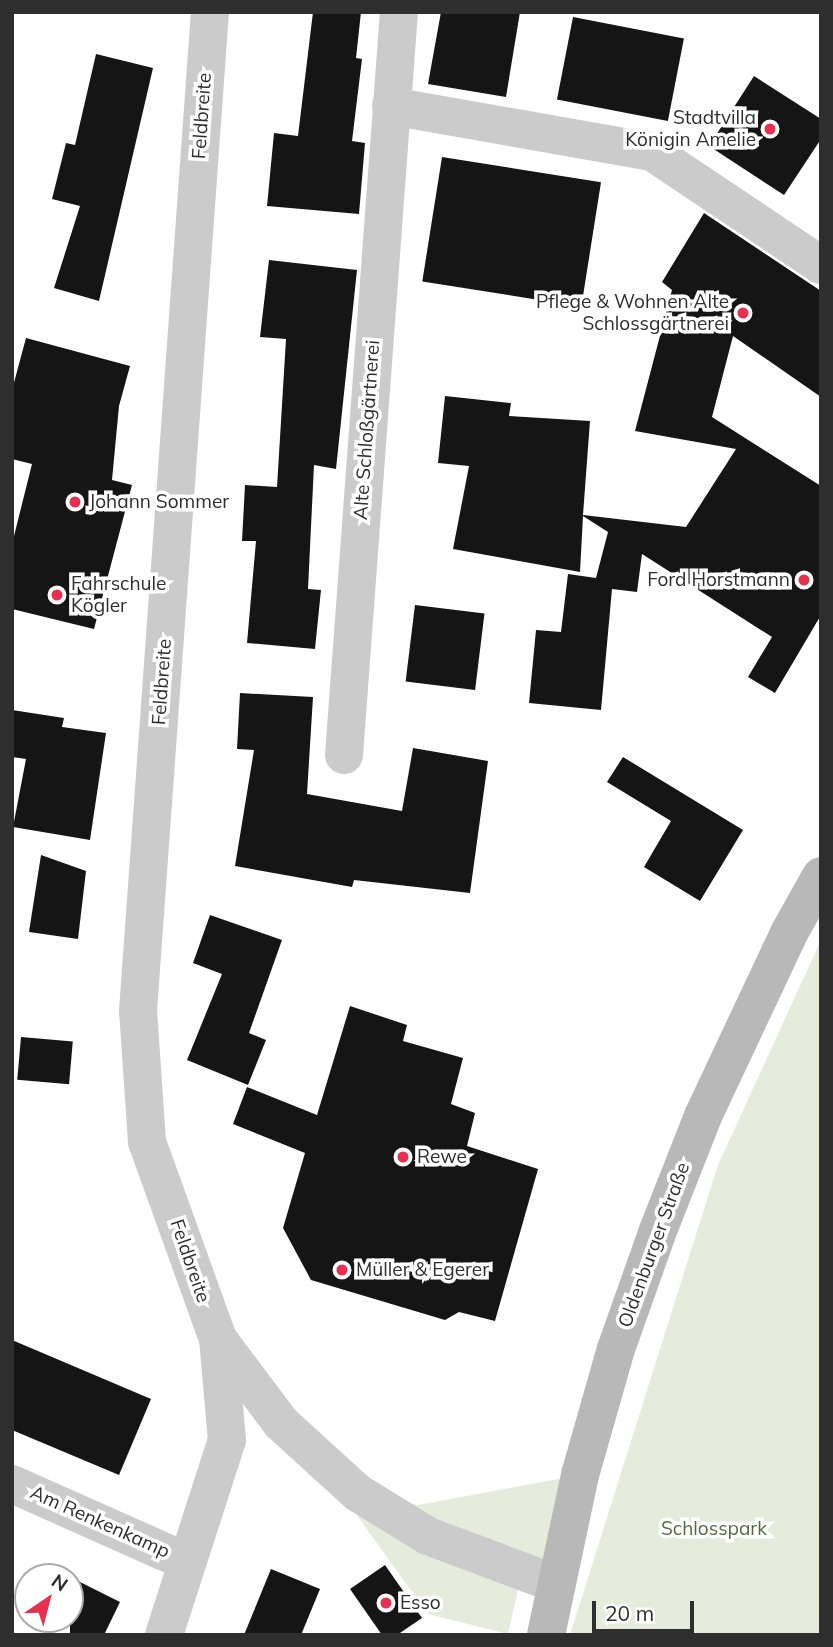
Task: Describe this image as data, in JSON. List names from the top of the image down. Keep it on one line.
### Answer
{"streets":{"street":["Feldbreite","Alte Schloßgärtnerei","Oldenburger Straße","Am Renkenkamp"]},"crossings":[["Feldbreite","Oldenburger Straße"],["Feldbreite","Am Renkenkamp"]],"parks":["Schlosspark"],"places":["Stadtvilla Königin Amelie","Pflege & Wohnen Alte Schlossgärtnerei","Johann Sommer","Ford Horstmann","Fahrschule Kögler","Rewe","Müller & Egerer","Esso"],"scale_bar":"20 m","north":"top right"}
